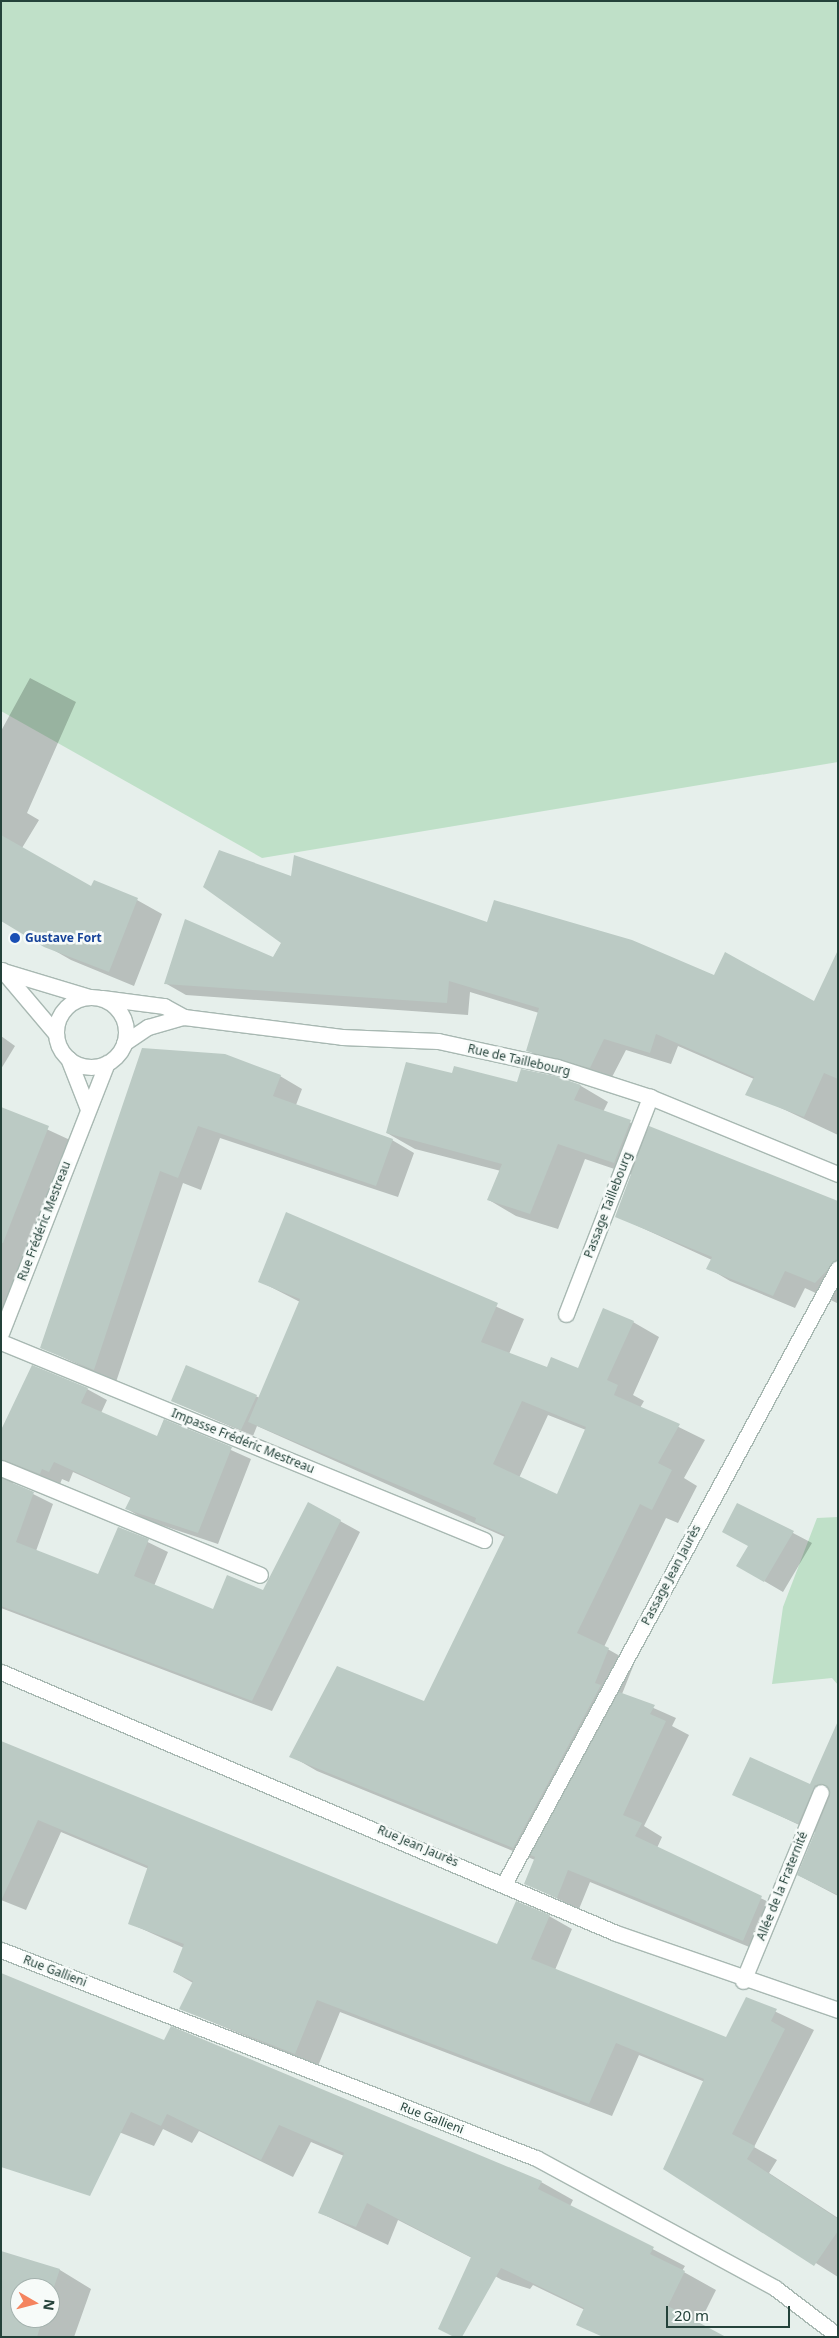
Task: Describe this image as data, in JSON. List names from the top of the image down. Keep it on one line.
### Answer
{"streets":{"street":["Rue de Taillebourg","Passage Taillebourg","Rue Frédéric Mestreau","Impasse Frédéric Mestreau","Passage Jean Jaurès","Rue Jean Jaurès","Allée de la Fraternité","Rue Gallieni"]},"crossings":[["Rue de Taillebourg","Passage Taillebourg"],["Rue de Taillebourg","Rue Frédéric Mestreau"],["Passage Jean Jaurès","Rue Jean Jaurès"],["Rue Jean Jaurès","Allée de la Fraternité"]],"places":["Gustave Fort"],"scale_bar":"20 m","north":"right"}
